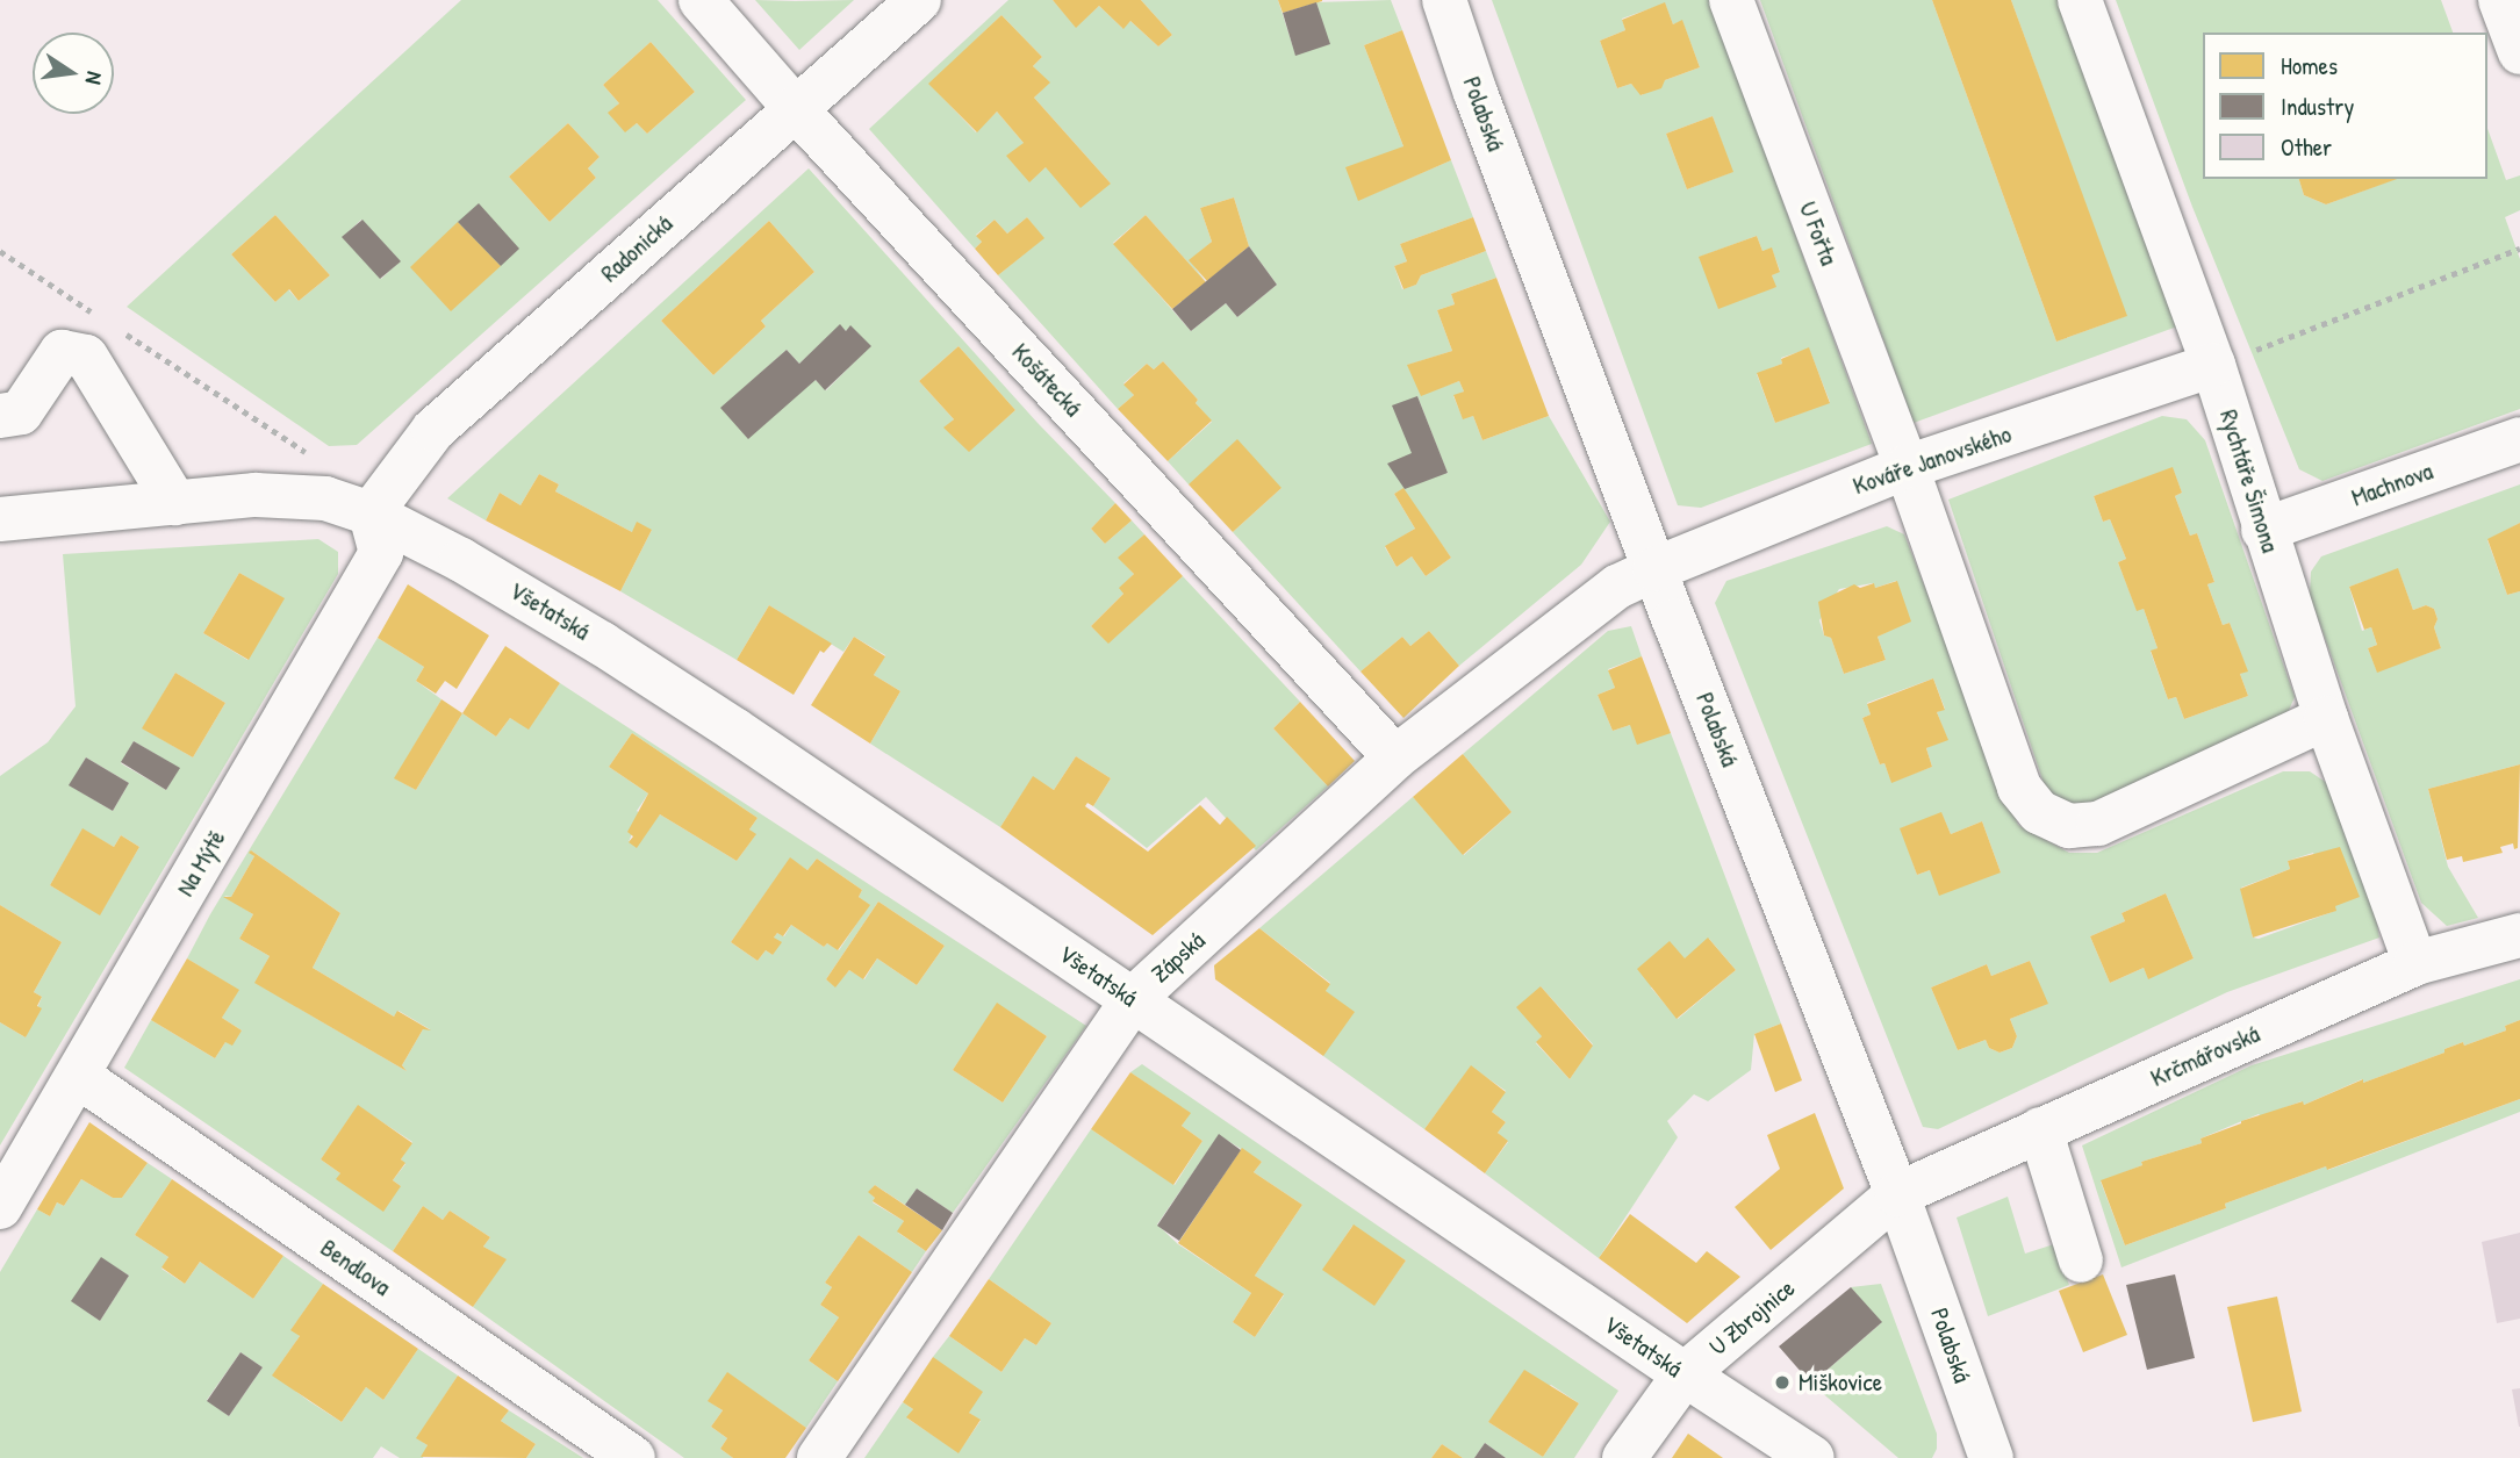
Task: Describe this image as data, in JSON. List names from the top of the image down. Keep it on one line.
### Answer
{"streets":{"street":["Polabská","U Fořta","Radonická","Košátecká","Kováře Janovského","Rychtáře Šimona","Machnova","Všetatská","Na Mýtě","Zápská","Krčmářovská","Bendlova","U Zbrojnice"]},"crossings":[["Polabská","Kováře Janovského"],["Polabská","Zápská"],["Polabská","Krčmářovská"],["Polabská","U Zbrojnice"],["U Fořta","Kováře Janovského"],["Radonická","Košátecká"],["Radonická","Všetatská"],["Radonická","Na Mýtě"],["Košátecká","Zápská"],["Kováře Janovského","Rychtáře Šimona"],["Kováře Janovského","Zápská"],["Rychtáře Šimona","Machnova"],["Rychtáře Šimona","Krčmářovská"],["Všetatská","Na Mýtě"],["Všetatská","Zápská"],["Všetatská","U Zbrojnice"],["Na Mýtě","Bendlova"],["Krčmářovská","U Zbrojnice"]],"places":["Miškovice"],"legend":["Homes","Industry","Other"],"north":"right"}
